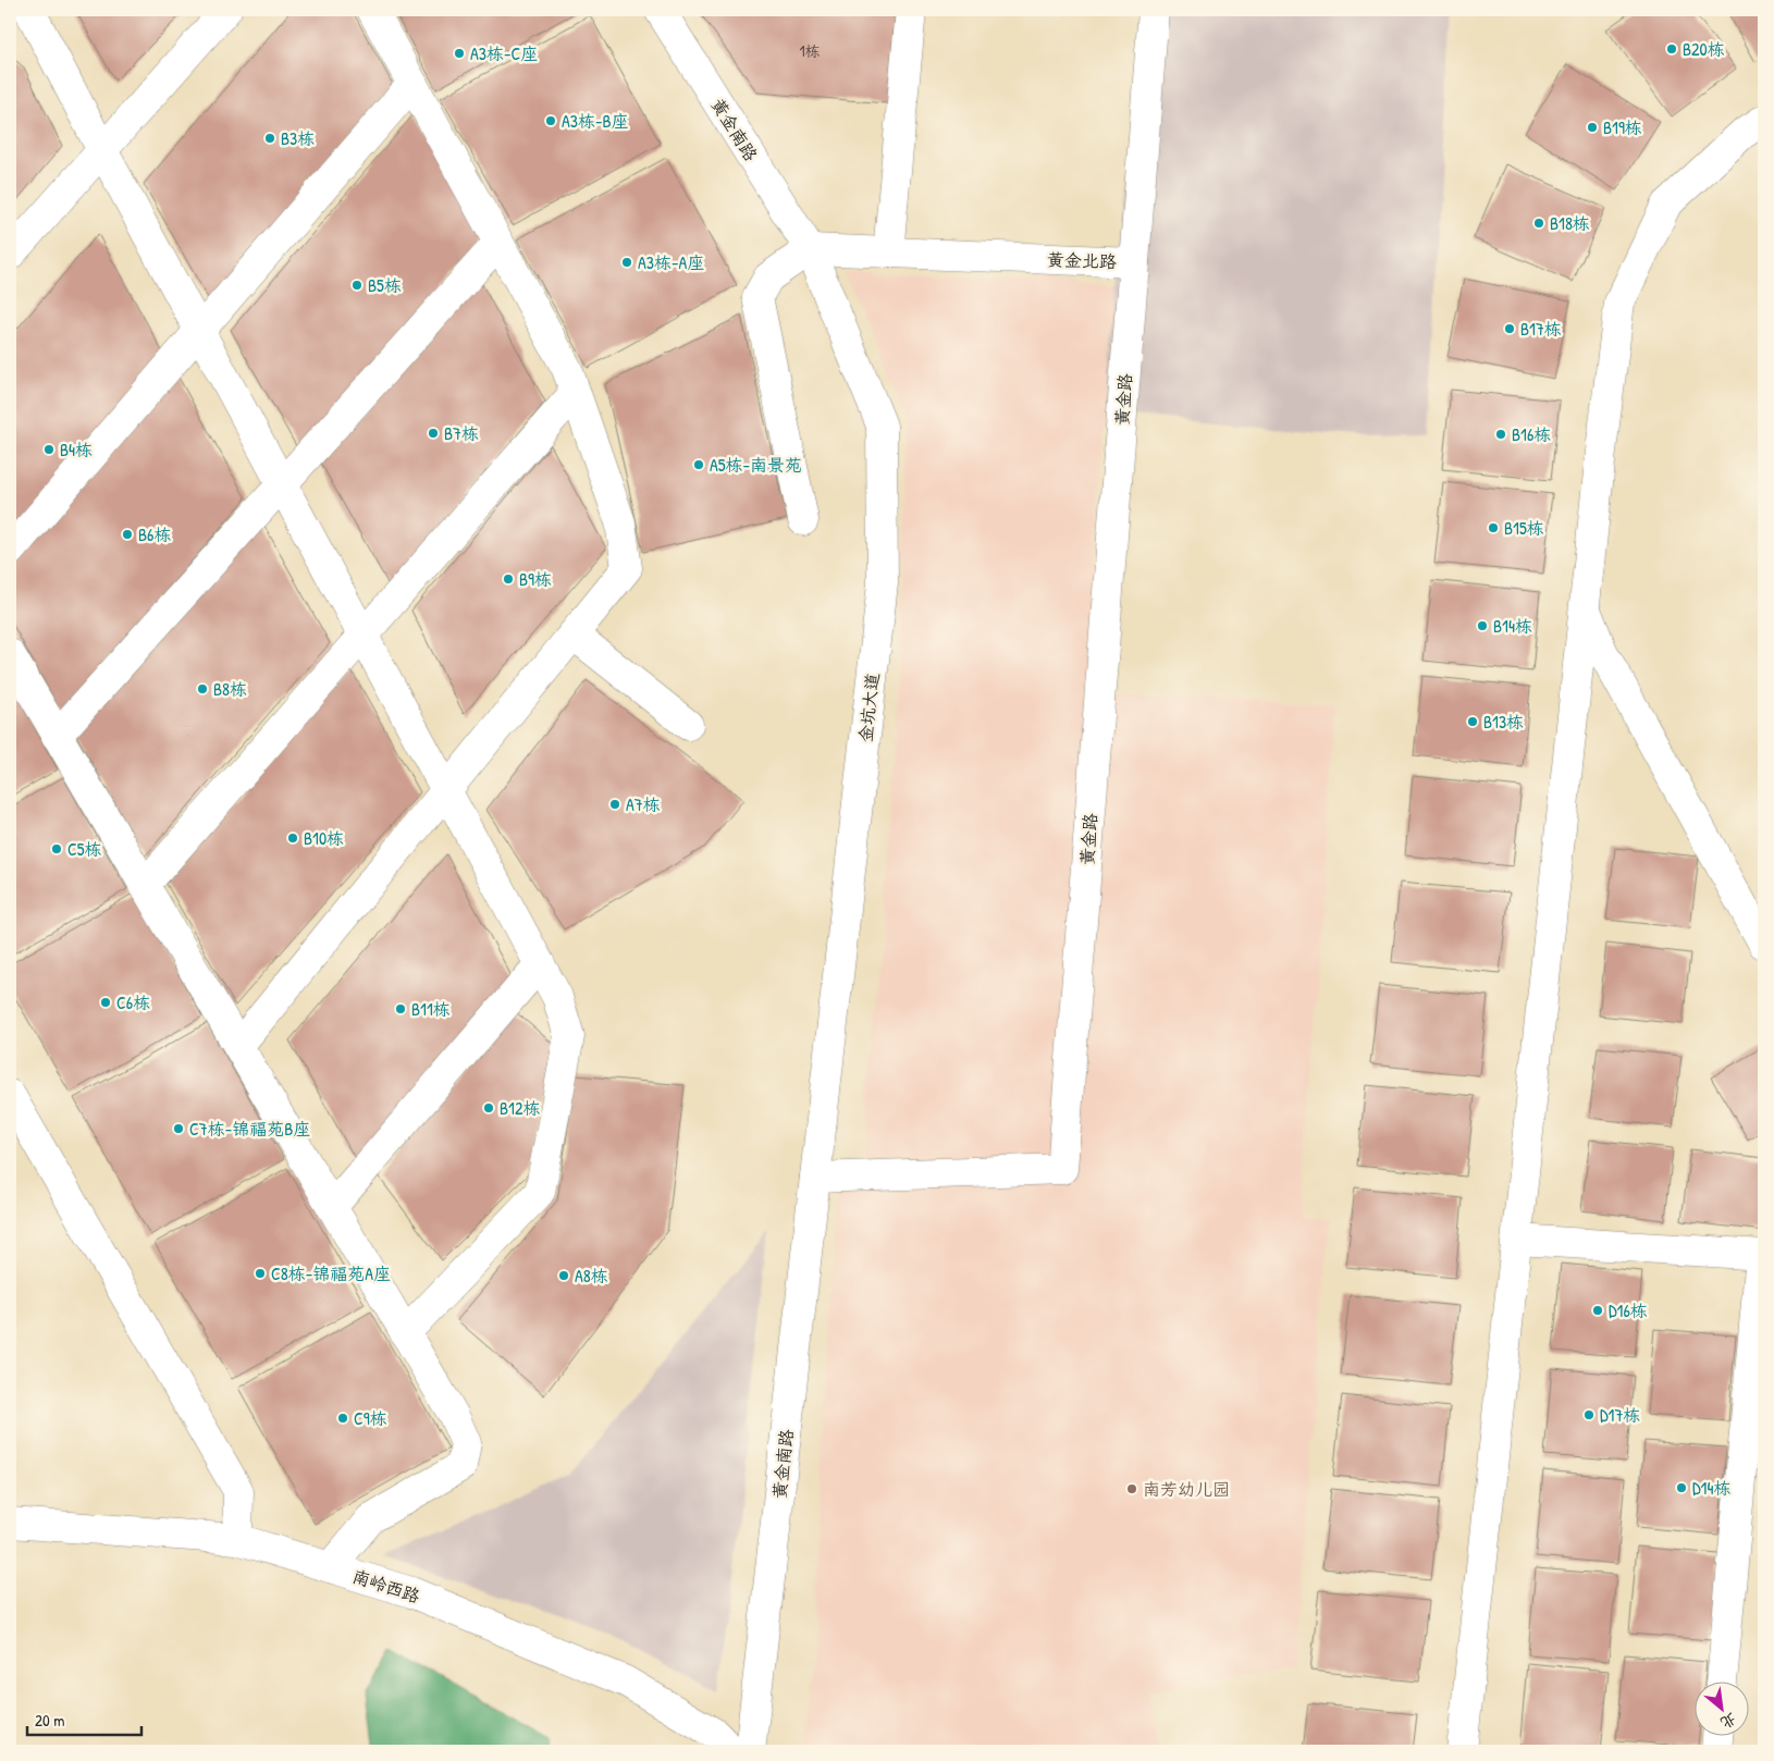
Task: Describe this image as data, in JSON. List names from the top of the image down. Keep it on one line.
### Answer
{"streets":{"street":["黄金南路","黄金北路","黄金路","金坑大道","南岭西路"]},"crossings":[["黄金南路","黄金北路"],["黄金南路","黄金路"],["黄金南路","金坑大道"],["黄金北路","黄金路"],["黄金北路","金坑大道"],["黄金路","金坑大道"]],"places":["B20栋","A3栋-C座","A3栋-B座","B19栋","B3栋","B18栋","A3栋-A座","B5栋","B17栋","B7栋","B16栋","B4栋","A5栋-南景苑","B15栋","B6栋","B9栋","B14栋","B8栋","B13栋","A7栋","B10栋","C5栋","C6栋","B11栋","B12栋","C7栋-锦福苑B座","C8栋-锦福苑A座","A8栋","D16栋","D17栋","C9栋","D14栋","南芳幼儿园"],"house_numbers":["1栋"],"scale_bar":"20 m","north":"bottom right"}
